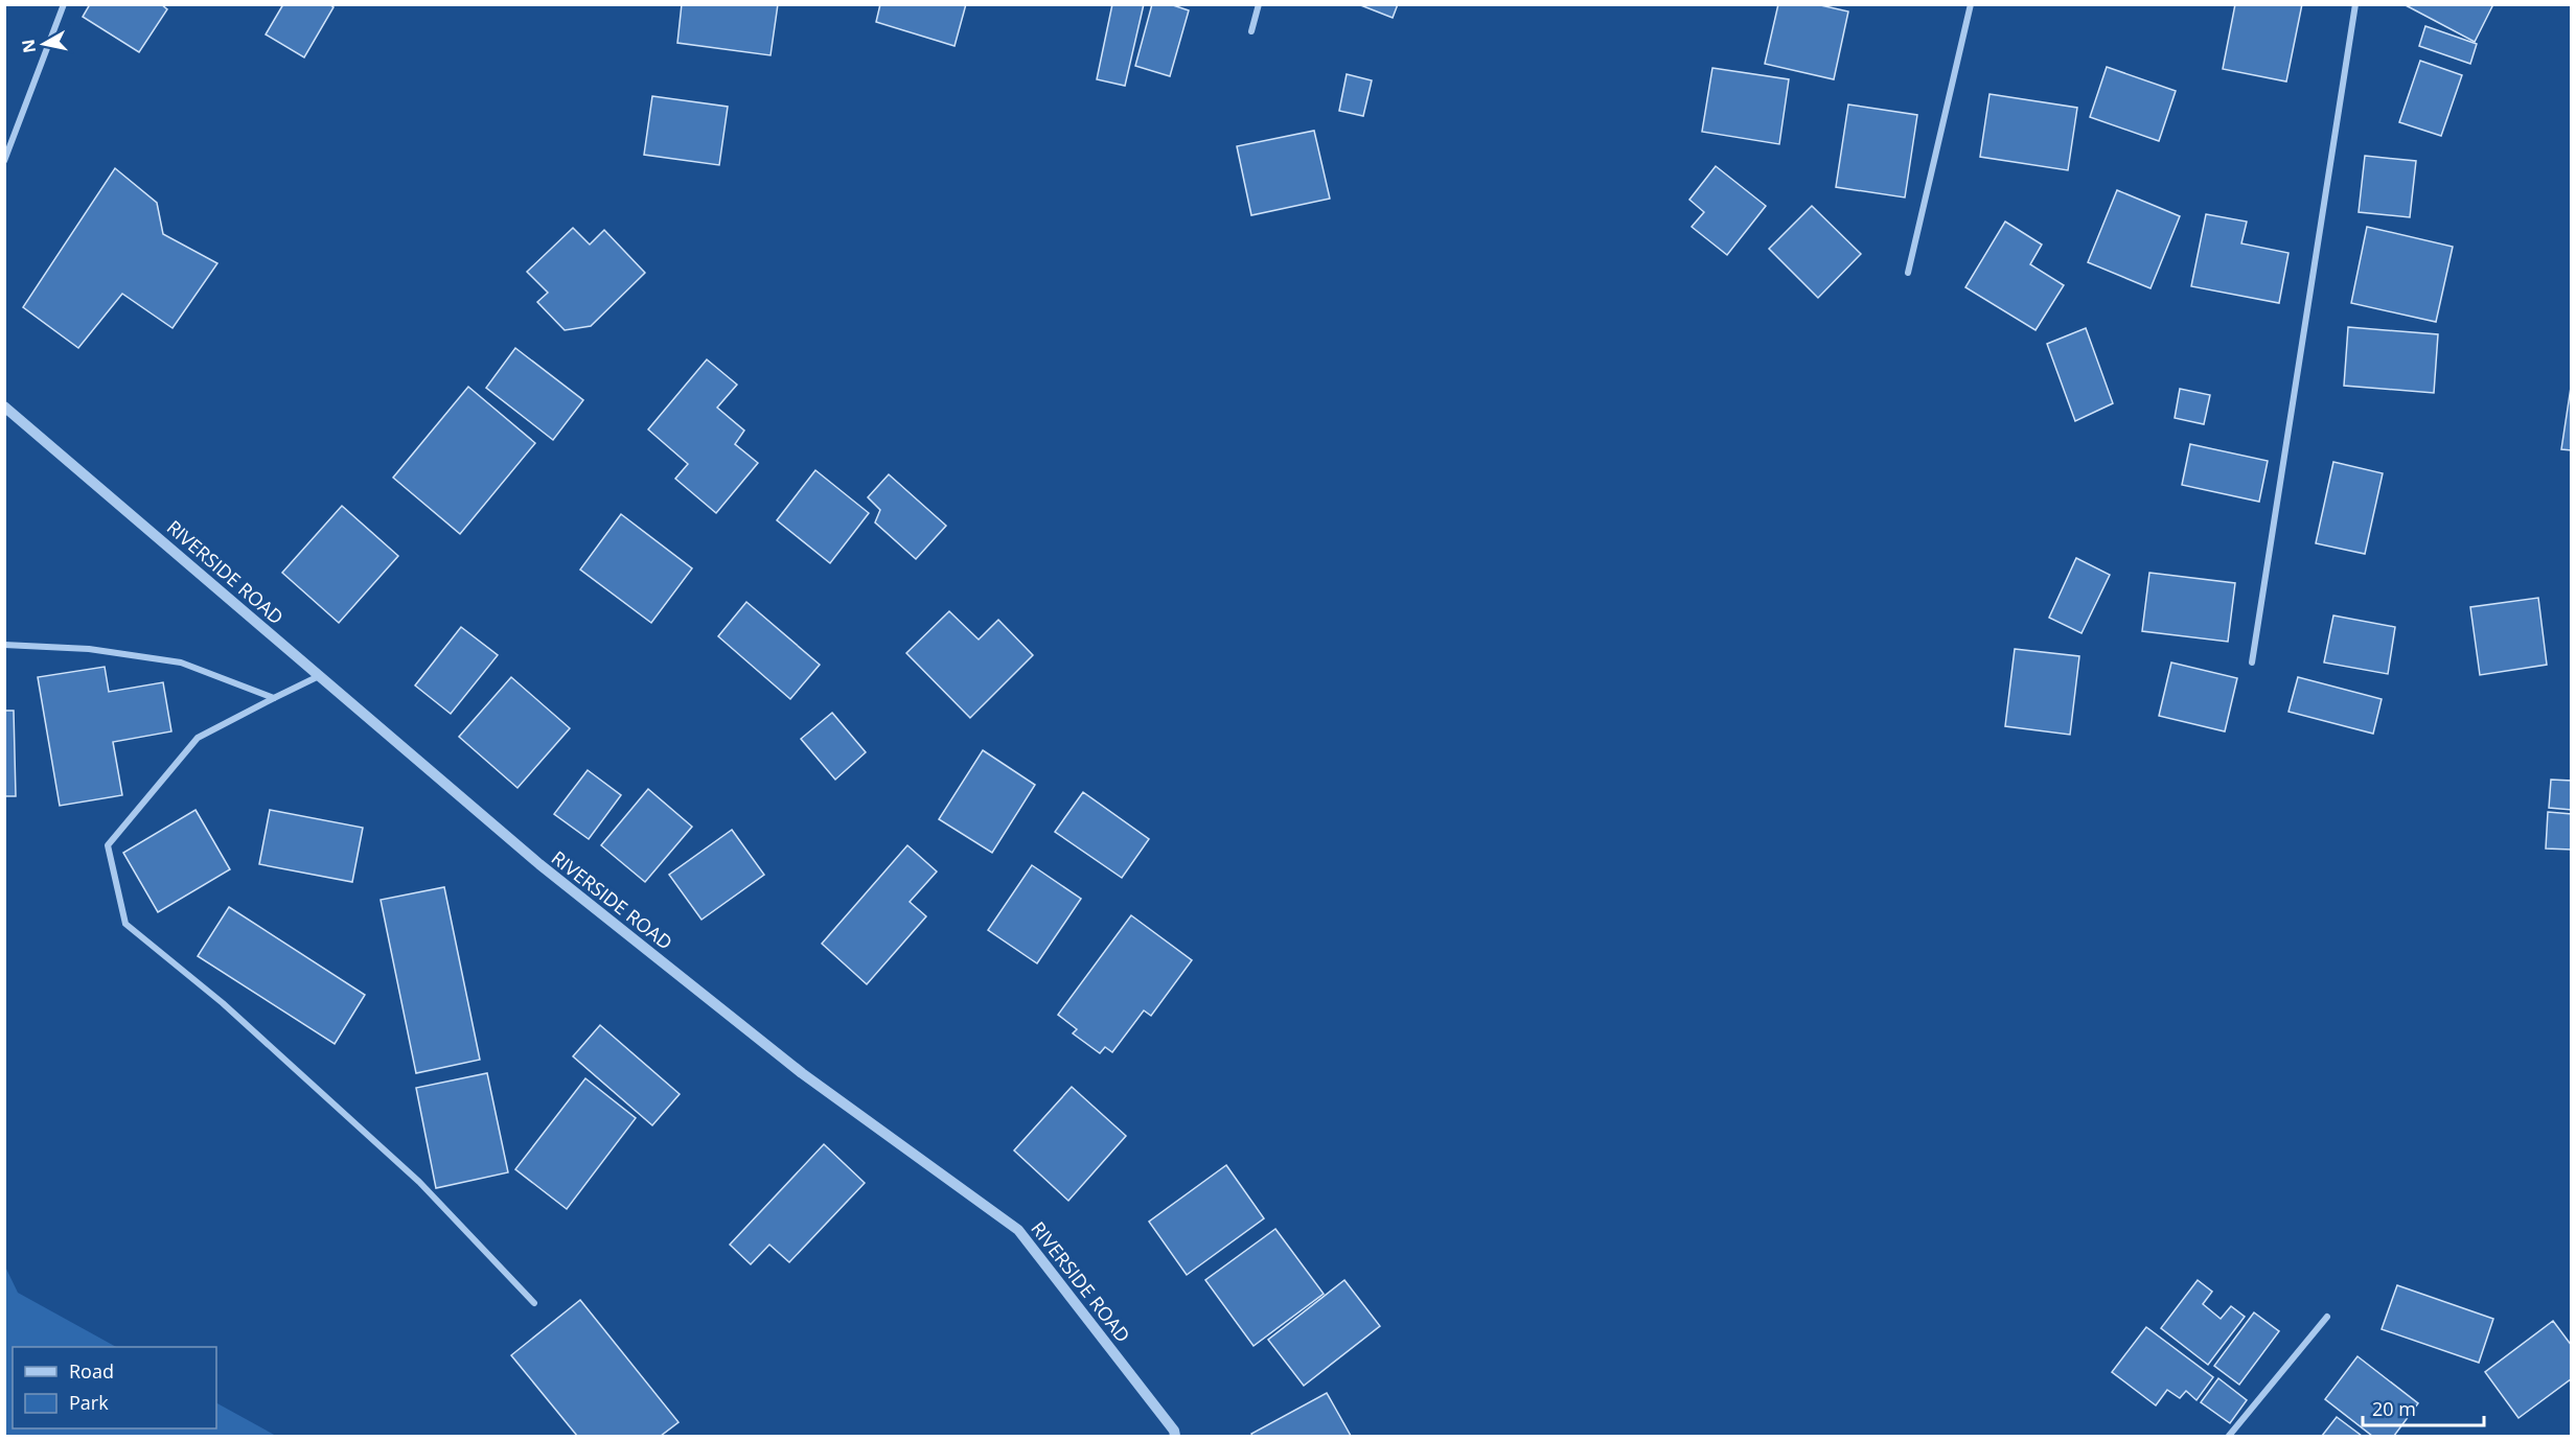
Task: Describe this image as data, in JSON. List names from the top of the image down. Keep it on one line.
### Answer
{"streets":{"street":["RIVERSIDE ROAD"]},"legend":["Road","Park"],"scale_bar":"20 m","north":"left"}
